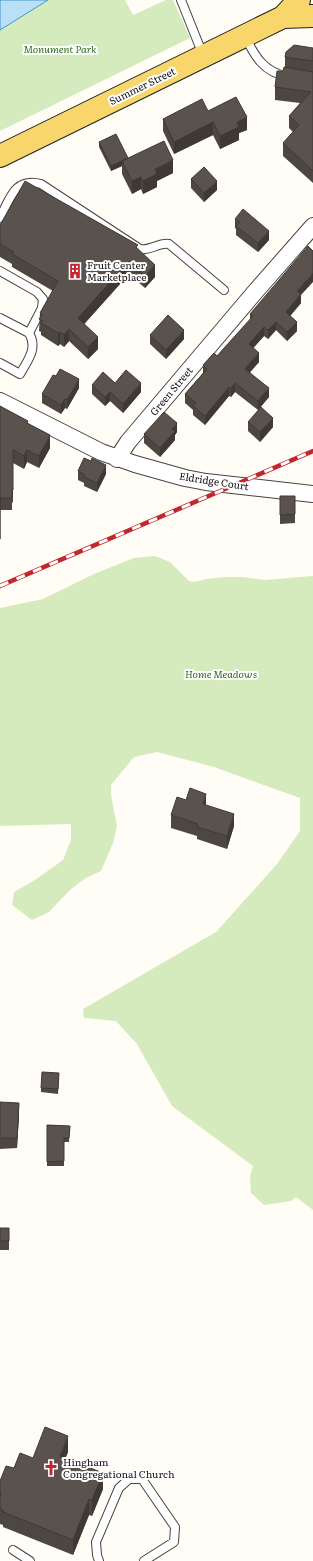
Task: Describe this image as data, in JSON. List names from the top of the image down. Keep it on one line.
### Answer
{"streets":{"main road":["Summer Street"],"street":["Green Street","Eldridge Court"]},"crossings":[["Green Street","Eldridge Court"]],"parks":["Monument Park","Home Meadows"],"places":{"building":["Fruit Center Marketplace"],"church":["Hingham Congregational Church"]}}
